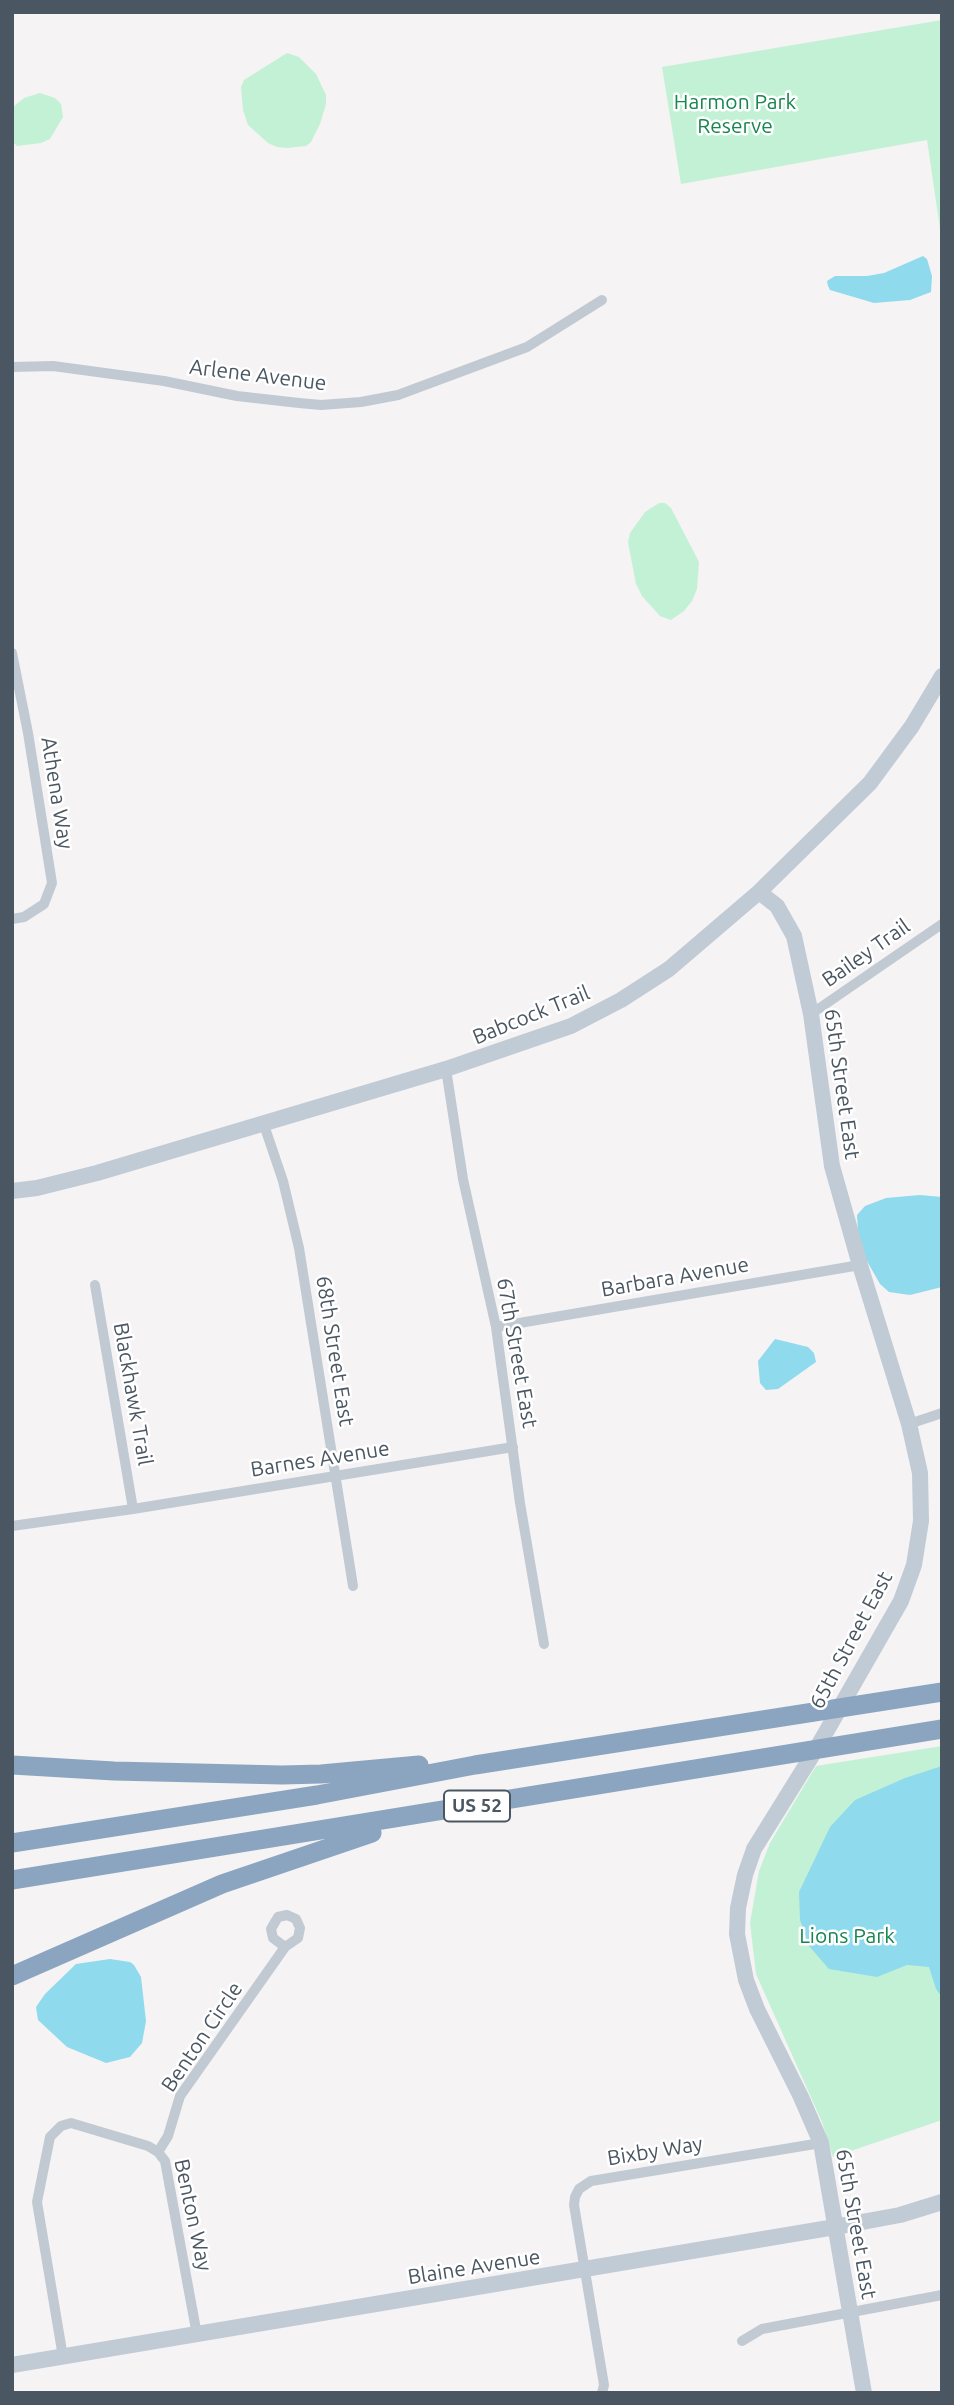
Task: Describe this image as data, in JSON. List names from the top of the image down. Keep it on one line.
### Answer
{"streets":{"highway":["US 52"],"street":["Arlene Avenue","Athena Way","Bailey Trail","Babcock Trail","65th Street East","Barbara Avenue","68th Street East","67th Street East","Blackhawk Trail","Barnes Avenue","Benton Circle","Bixby Way","Benton Way","Blaine Avenue"]},"crossings":[["Bailey Trail","65th Street East"],["Babcock Trail","65th Street East"],["Babcock Trail","68th Street East"],["Babcock Trail","67th Street East"],["65th Street East","Barbara Avenue"],["65th Street East","Bixby Way"],["65th Street East","Blaine Avenue"],["Barbara Avenue","67th Street East"],["68th Street East","Barnes Avenue"],["67th Street East","Barnes Avenue"],["Blackhawk Trail","Barnes Avenue"],["Benton Circle","Benton Way"],["Bixby Way","Blaine Avenue"],["Benton Way","Blaine Avenue"]],"parks":["Harmon Park Reserve","Lions Park"]}
